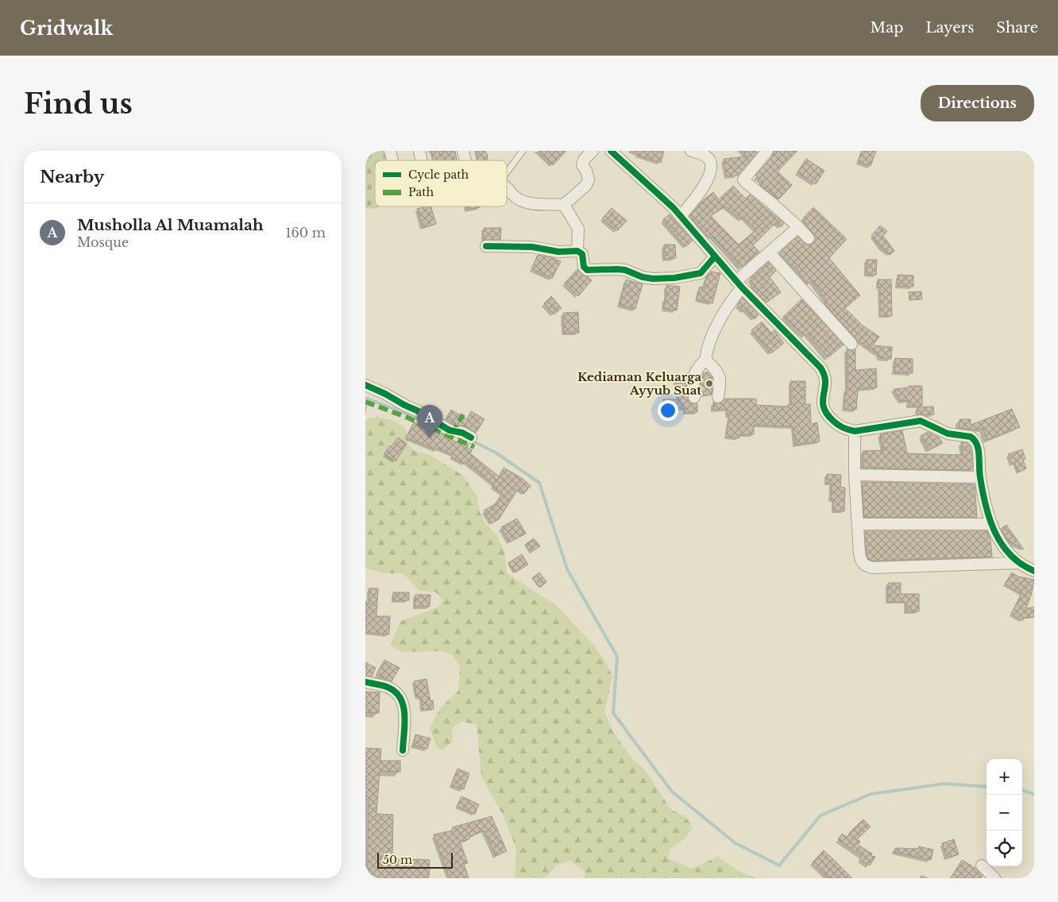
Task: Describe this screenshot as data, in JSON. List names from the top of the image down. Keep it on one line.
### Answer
{"places":["Kediaman Keluarga Ayyub Suat"],"legend":["Cycle path","Path"],"scale_bar":"50 m","page":{"header":"Gridwalk","nav":["Map","Layers","Share"],"buttons":"Directions","title":"Find us","heading":"Nearby","list":[{"mark":"A","name":"Musholla Al Muamalah","note":"Mosque","value":"160 m"}],"pins":"A","map_buttons":["+","−"],"scale":"50 m"}}
